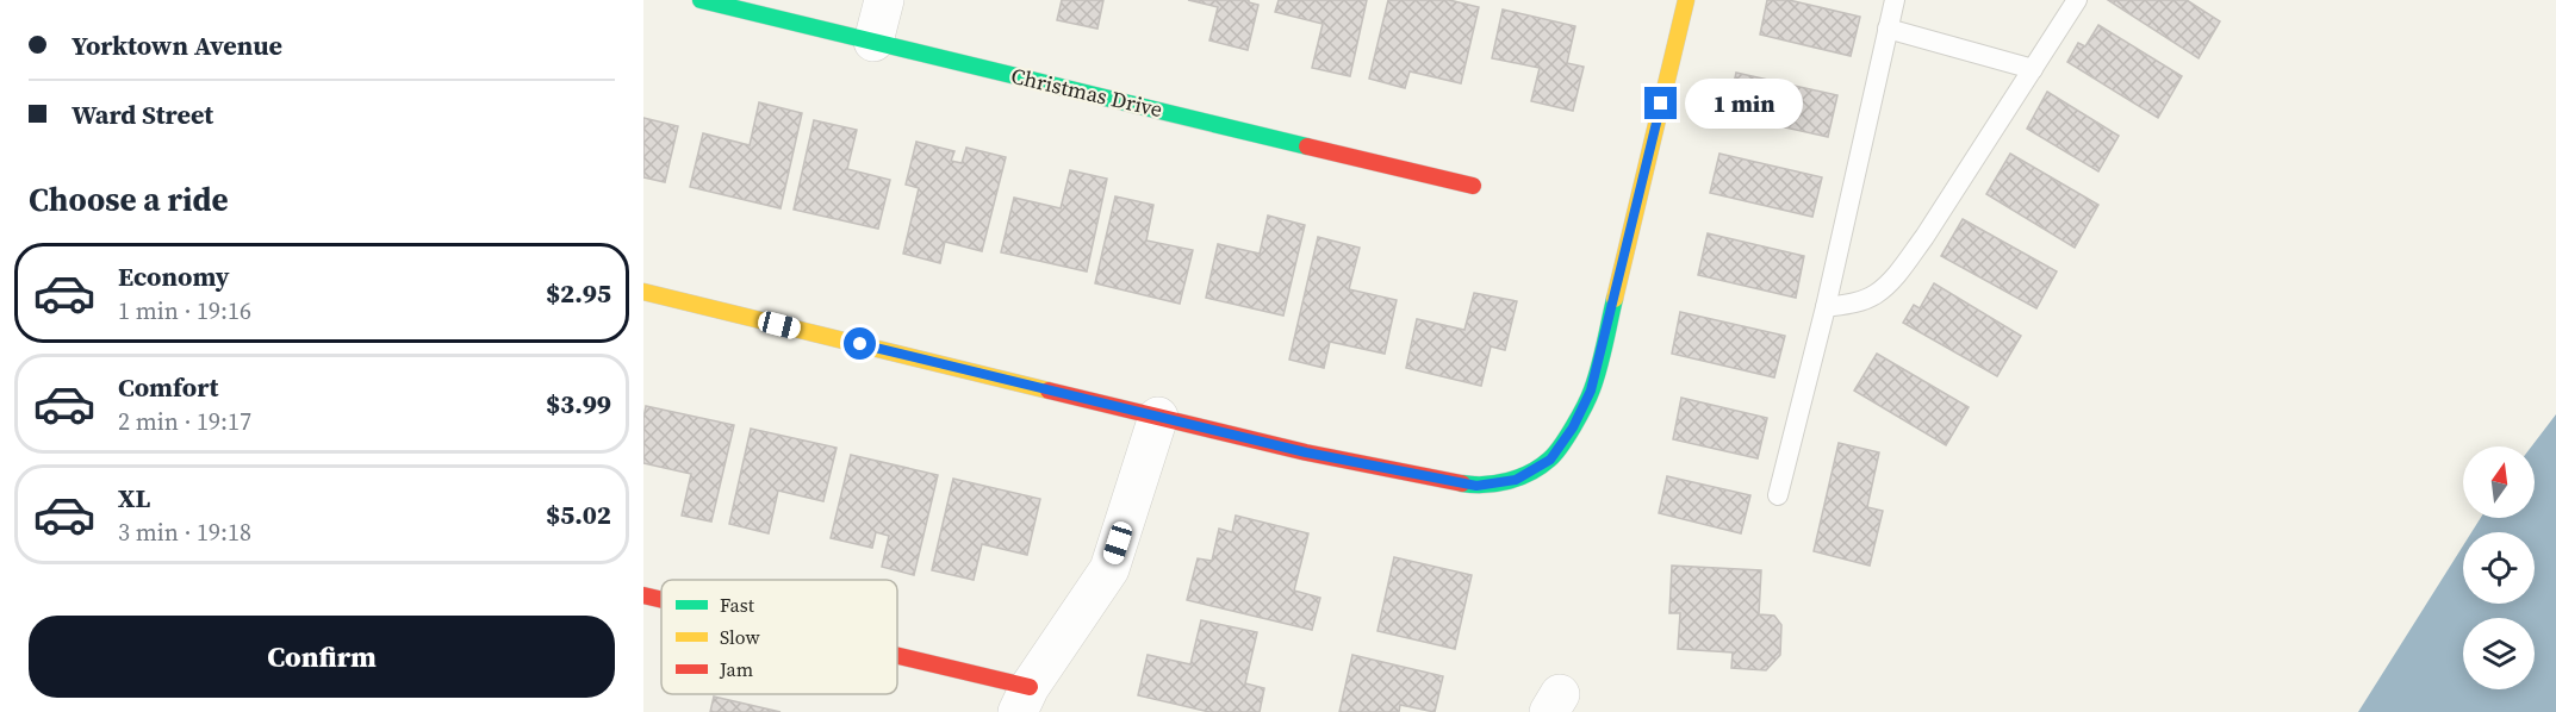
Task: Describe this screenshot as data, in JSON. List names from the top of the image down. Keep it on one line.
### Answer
{"streets":{"street":["Christmas Drive"]},"legend":["Fast","Slow","Jam"],"north":"top","page":{"banner":["Yorktown Avenue","Ward Street"],"bubble":"1 min","heading":"Choose a ride","list":[{"name":"Economy","note":"1 min · 19:16","value":"$2.95"},{"name":"Comfort","note":"2 min · 19:17","value":"$3.99"},{"name":"XL","note":"3 min · 19:18","value":"$5.02"}],"buttons":"Confirm"}}
